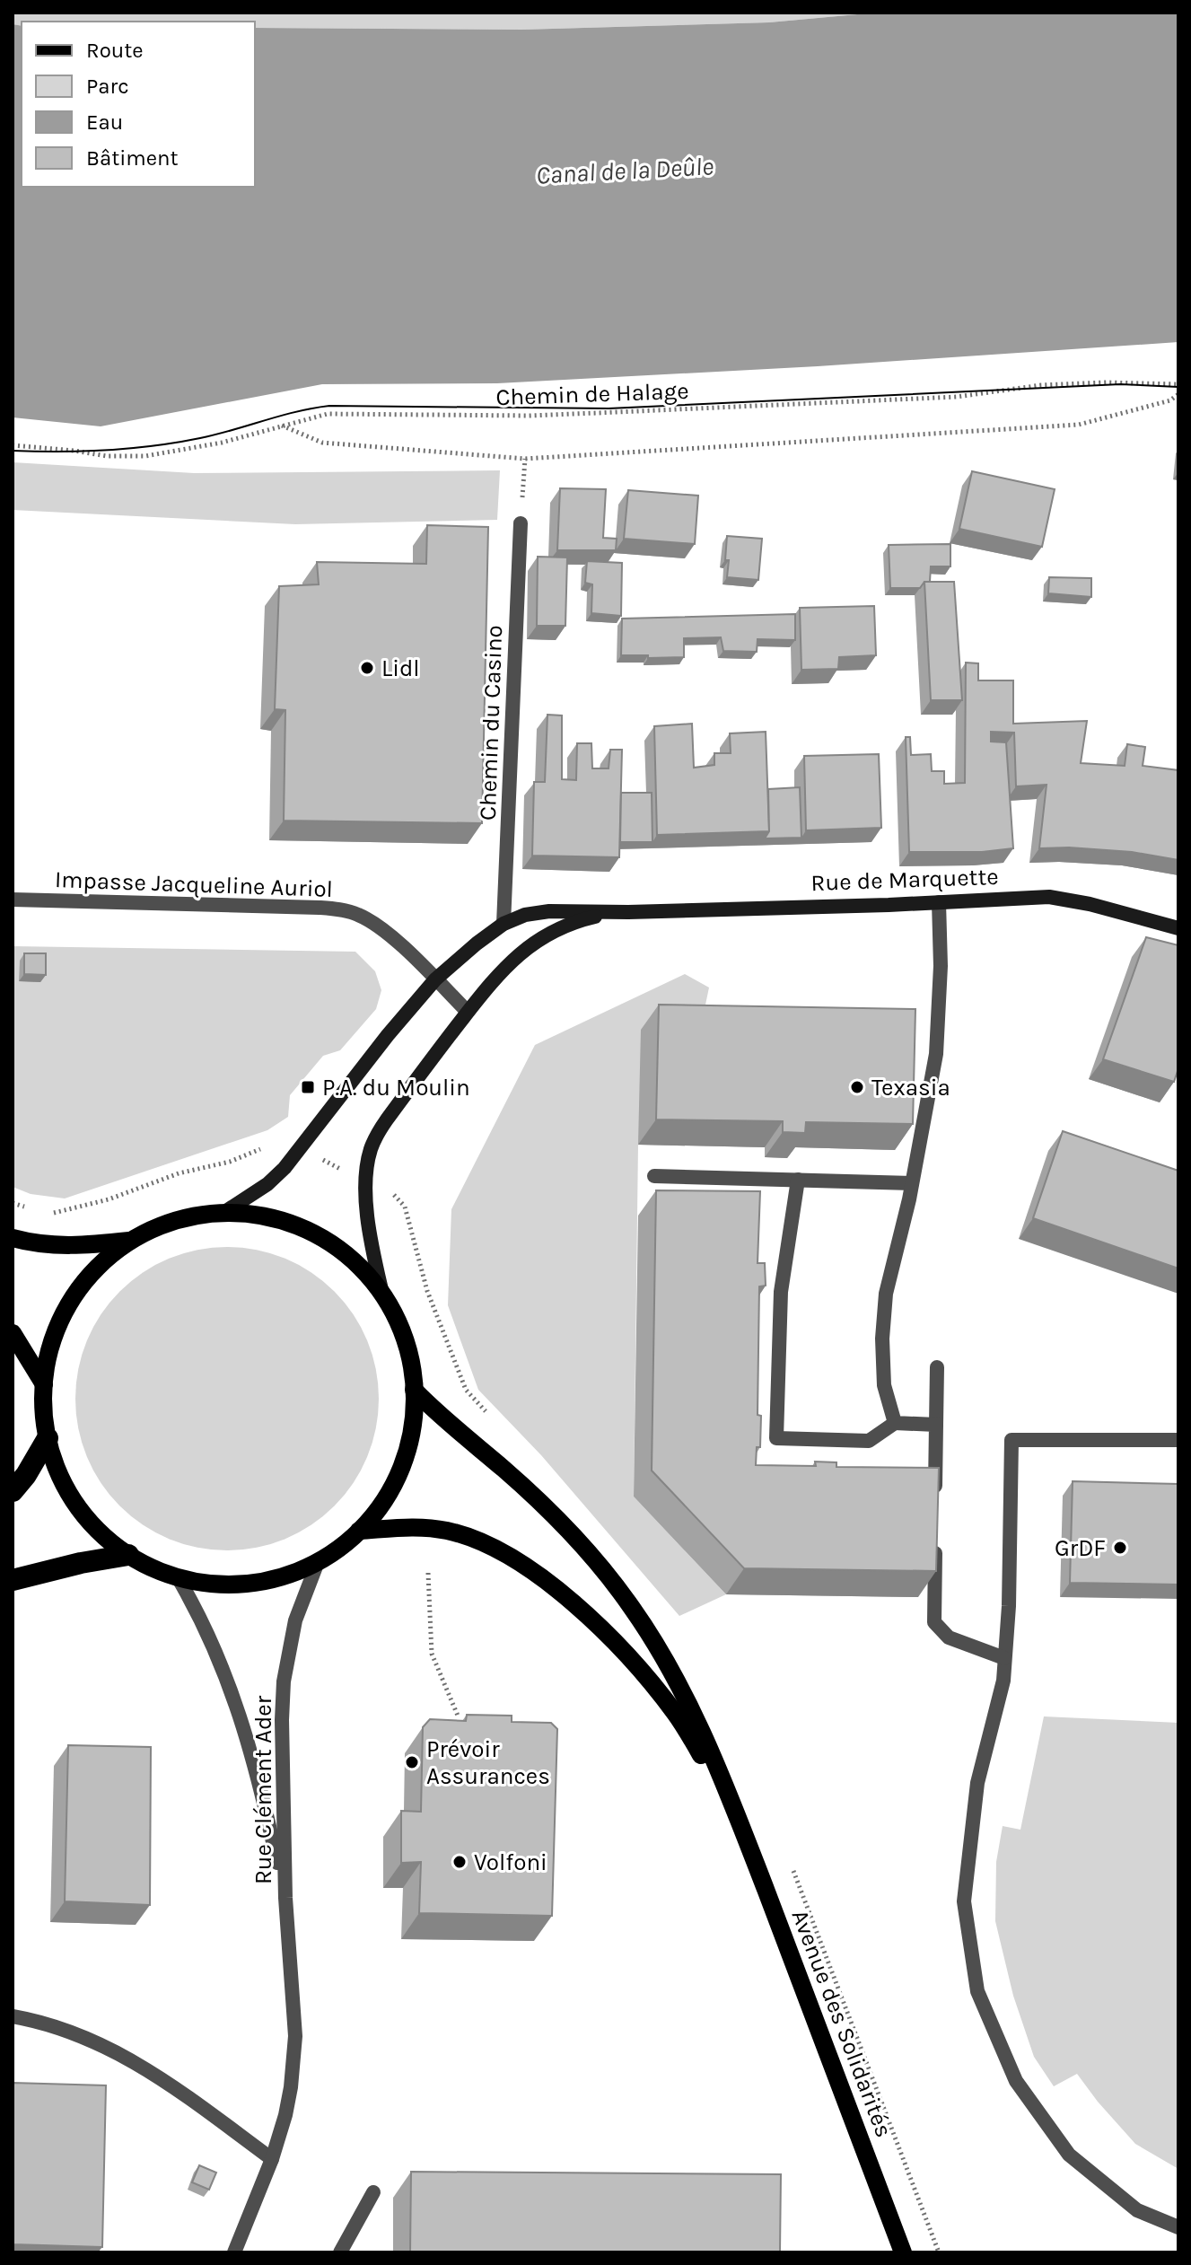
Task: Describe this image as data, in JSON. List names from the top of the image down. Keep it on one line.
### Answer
{"streets":{"main road":["Avenue des Solidarités"],"street":["Chemin du Casino","Rue de Marquette","Impasse Jacqueline Auriol","Rue Clément Ader"],"path":["Chemin de Halage"]},"crossings":[["Chemin du Casino","Rue de Marquette"],["Rue de Marquette","Impasse Jacqueline Auriol"]],"water":["Canal de la Deûle"],"places":{"other":["Lidl","Texasia","GrDF","Prévoir Assurances","Volfoni"],"transit":["P.A. du Moulin"]},"legend":["Route","Parc","Eau","Bâtiment"]}
